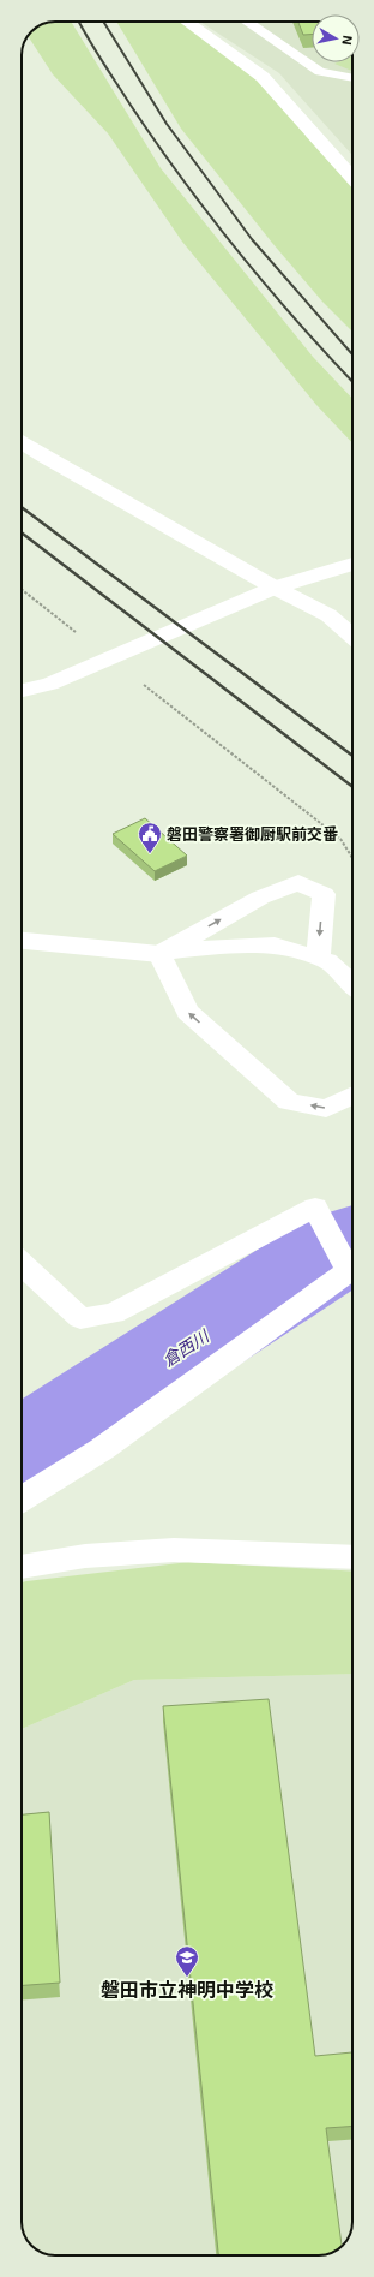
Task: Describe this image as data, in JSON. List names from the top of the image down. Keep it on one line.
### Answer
{"water":["倉西川"],"places":{"public building":["磐田警察署御厨駅前交番"],"school or university":["磐田市立神明中学校"]},"north":"right"}
